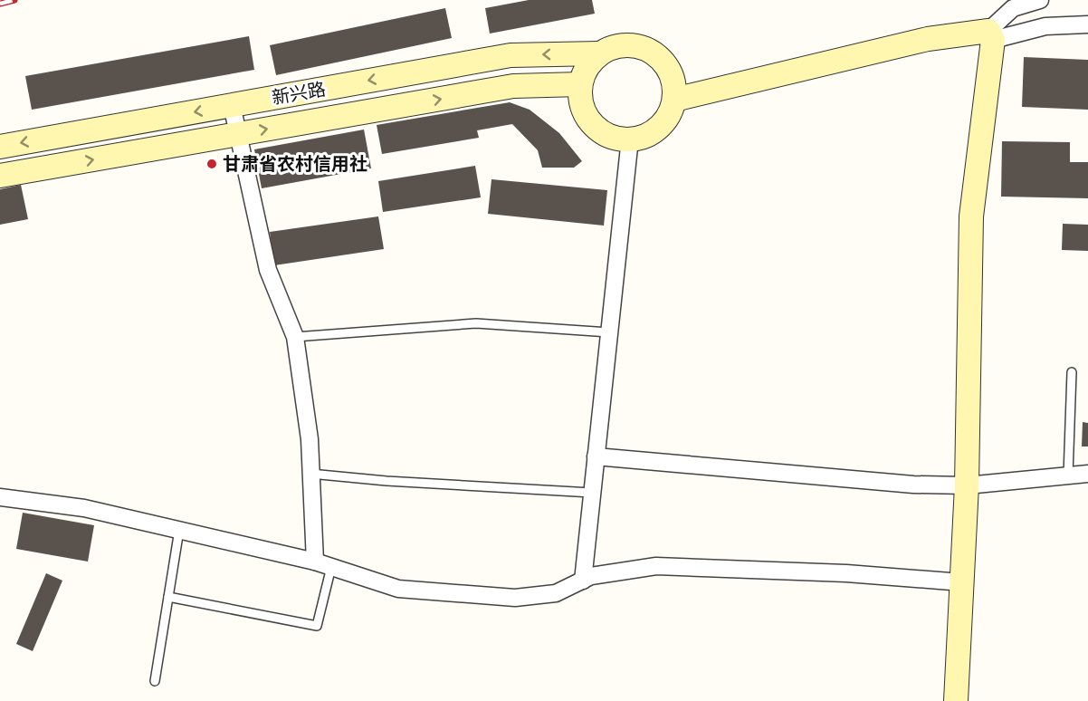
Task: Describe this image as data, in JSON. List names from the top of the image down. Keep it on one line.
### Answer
{"streets":{"street":["新兴路"]},"places":["甘肃省农村信用社"]}
